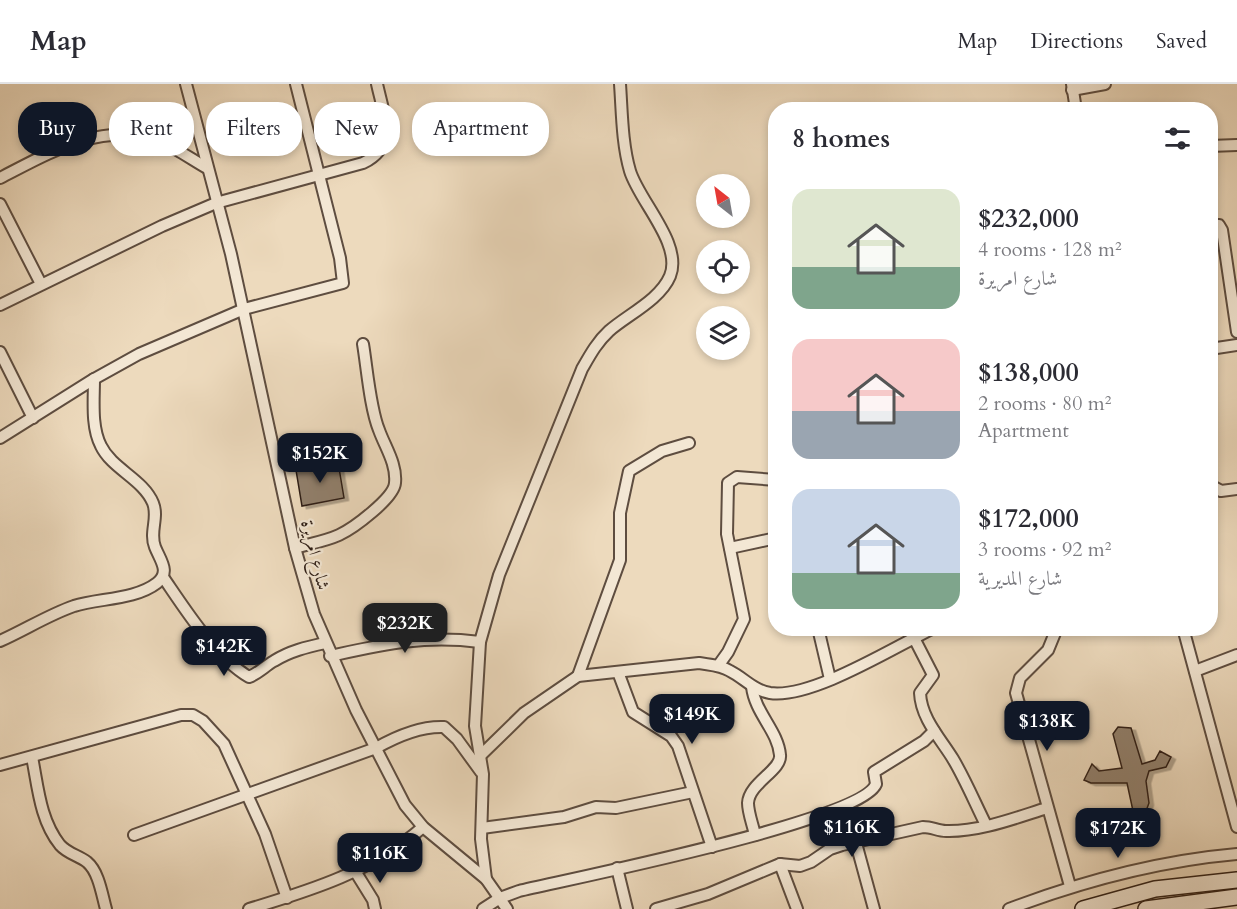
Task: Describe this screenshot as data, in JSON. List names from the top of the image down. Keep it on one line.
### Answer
{"streets":{"street":["شارع امريرة"]},"north":"top left","page":{"header":"Map","nav":["Map","Directions","Saved"],"chip":["Buy","Rent","Filters","New","Apartment"],"heading":"8 homes","list":[{"name":"$232,000","note":"4 rooms · 128 m² · شارع امريرة"},{"name":"$138,000","note":"2 rooms · 80 m² · Apartment"},{"name":"$172,000","note":"3 rooms · 92 m² · شارع المديرية"}],"price":["$152K","$232K","$142K","$149K","$138K","$116K","$172K","$116K"]}}
